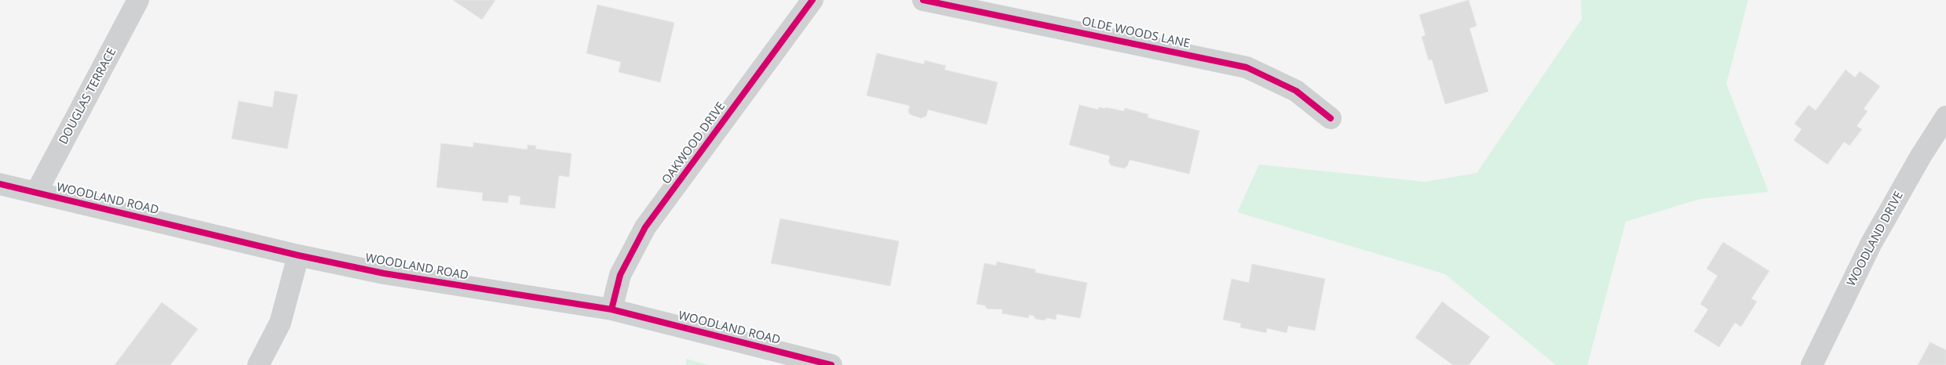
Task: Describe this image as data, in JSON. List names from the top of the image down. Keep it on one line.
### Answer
{"streets":{"street":["OLDE WOODS LANE","DOUGLAS TERRACE","OAKWOOD DRIVE","WOODLAND ROAD","WOODLAND DRIVE"]},"crossings":[["DOUGLAS TERRACE","WOODLAND ROAD"],["OAKWOOD DRIVE","WOODLAND ROAD"]]}
